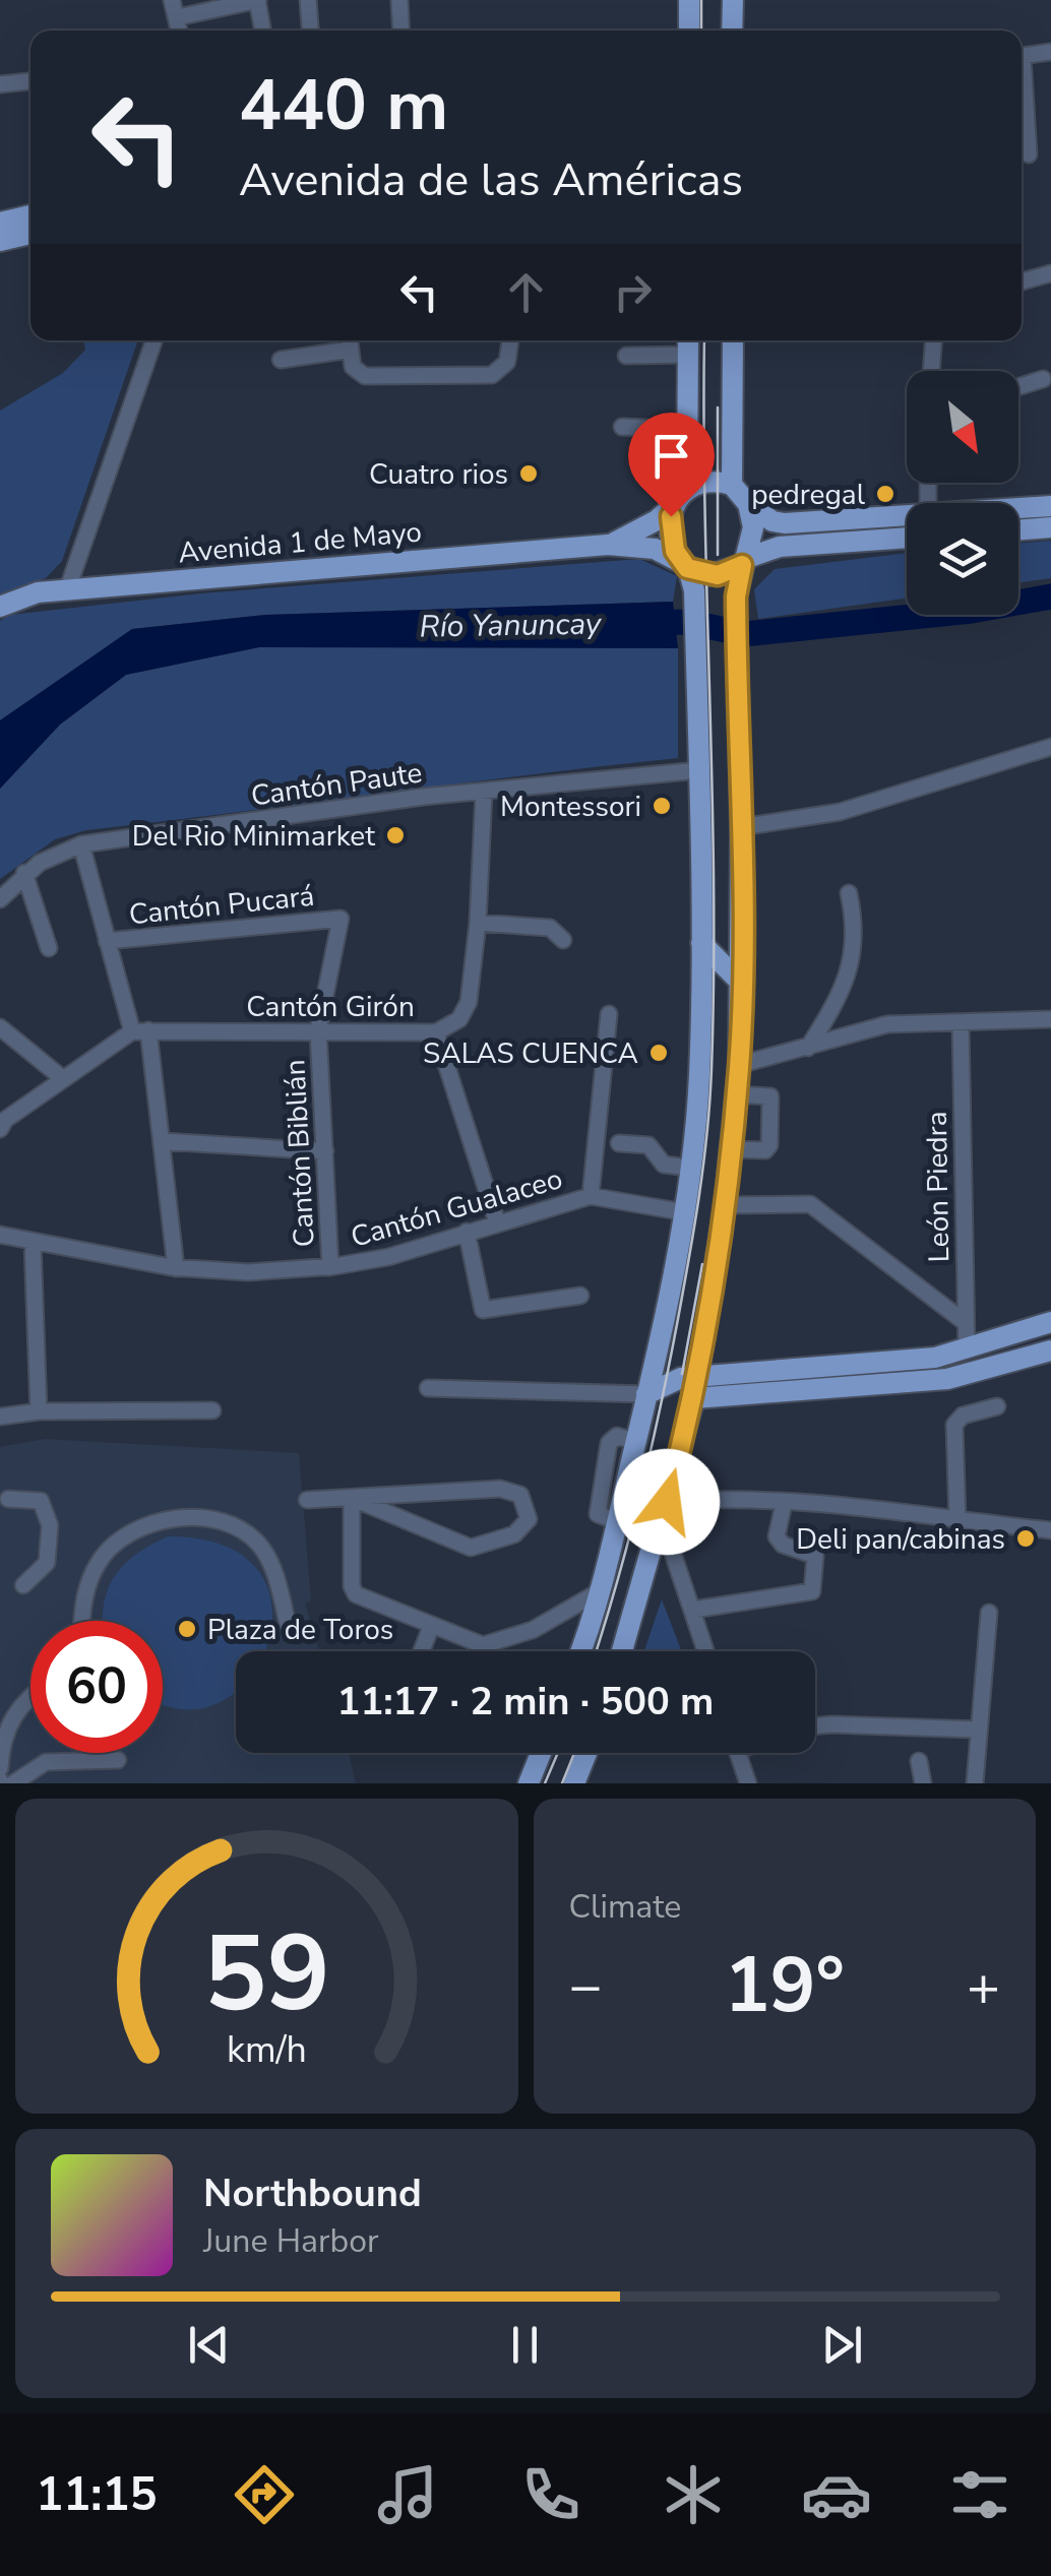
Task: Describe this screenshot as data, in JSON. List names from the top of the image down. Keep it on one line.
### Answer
{"streets":{"main road":["Avenida 1 de Mayo"],"street":["Cantón Paute","Cantón Pucará","Cantón Girón","Cantón Biblián","León Piedra","Cantón Gualaceo"]},"crossings":[["Cantón Paute","Cantón Girón"],["Cantón Pucará","Cantón Biblián"],["Cantón Girón","Cantón Biblián"],["Cantón Biblián","Cantón Gualaceo"]],"water":["Río Yanuncay"],"places":["Cuatro rios","pedregal","Montessori","Del Rio Minimarket","SALAS CUENCA","Deli pan/cabinas","Plaza de Toros"],"north":"bottom right","page":{"turn":["440 m","Avenida de las Américas"],"limit":"60","trip":"11:17 · 2 min · 500 m","tile":"Climate","heat":["−","19°","+"],"song":["Northbound","June Harbor"],"tabs":"11:15","gauge":["59","km/h"]}}
